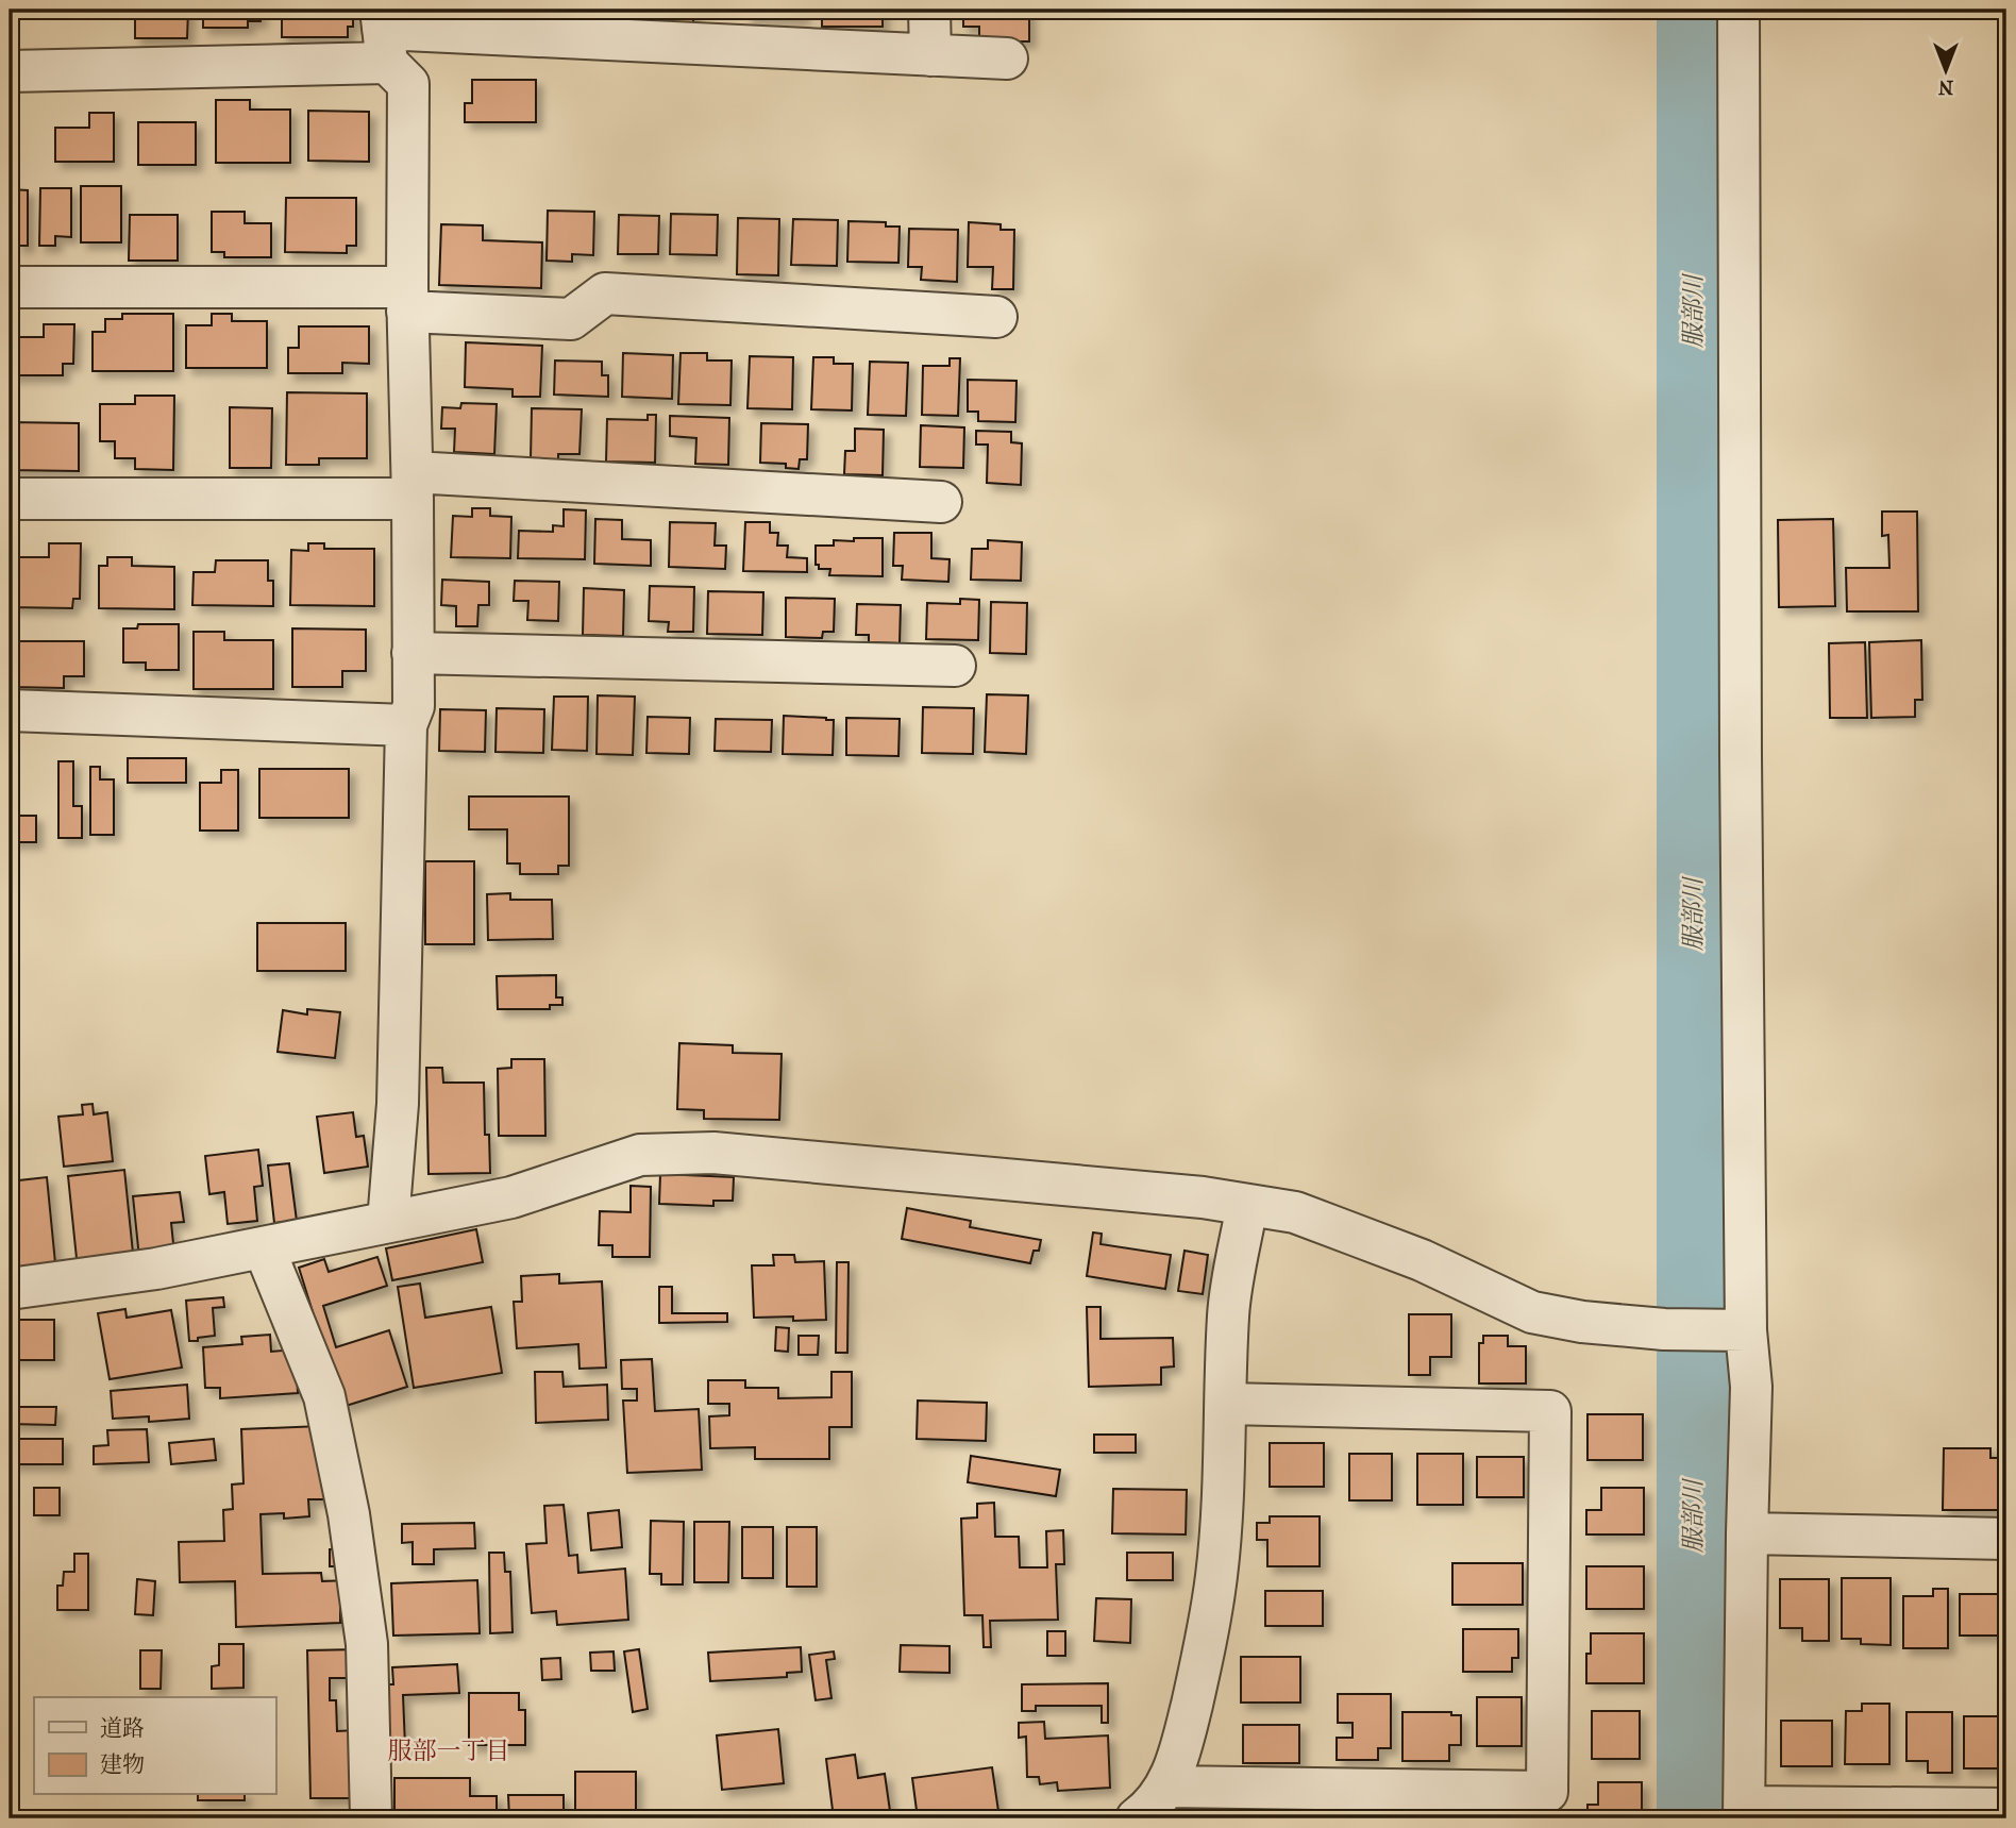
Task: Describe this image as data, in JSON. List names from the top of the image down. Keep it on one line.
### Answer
{"districts":["服部一丁目"],"water":["服部川"],"legend":["道路","建物"],"north":"bottom"}
